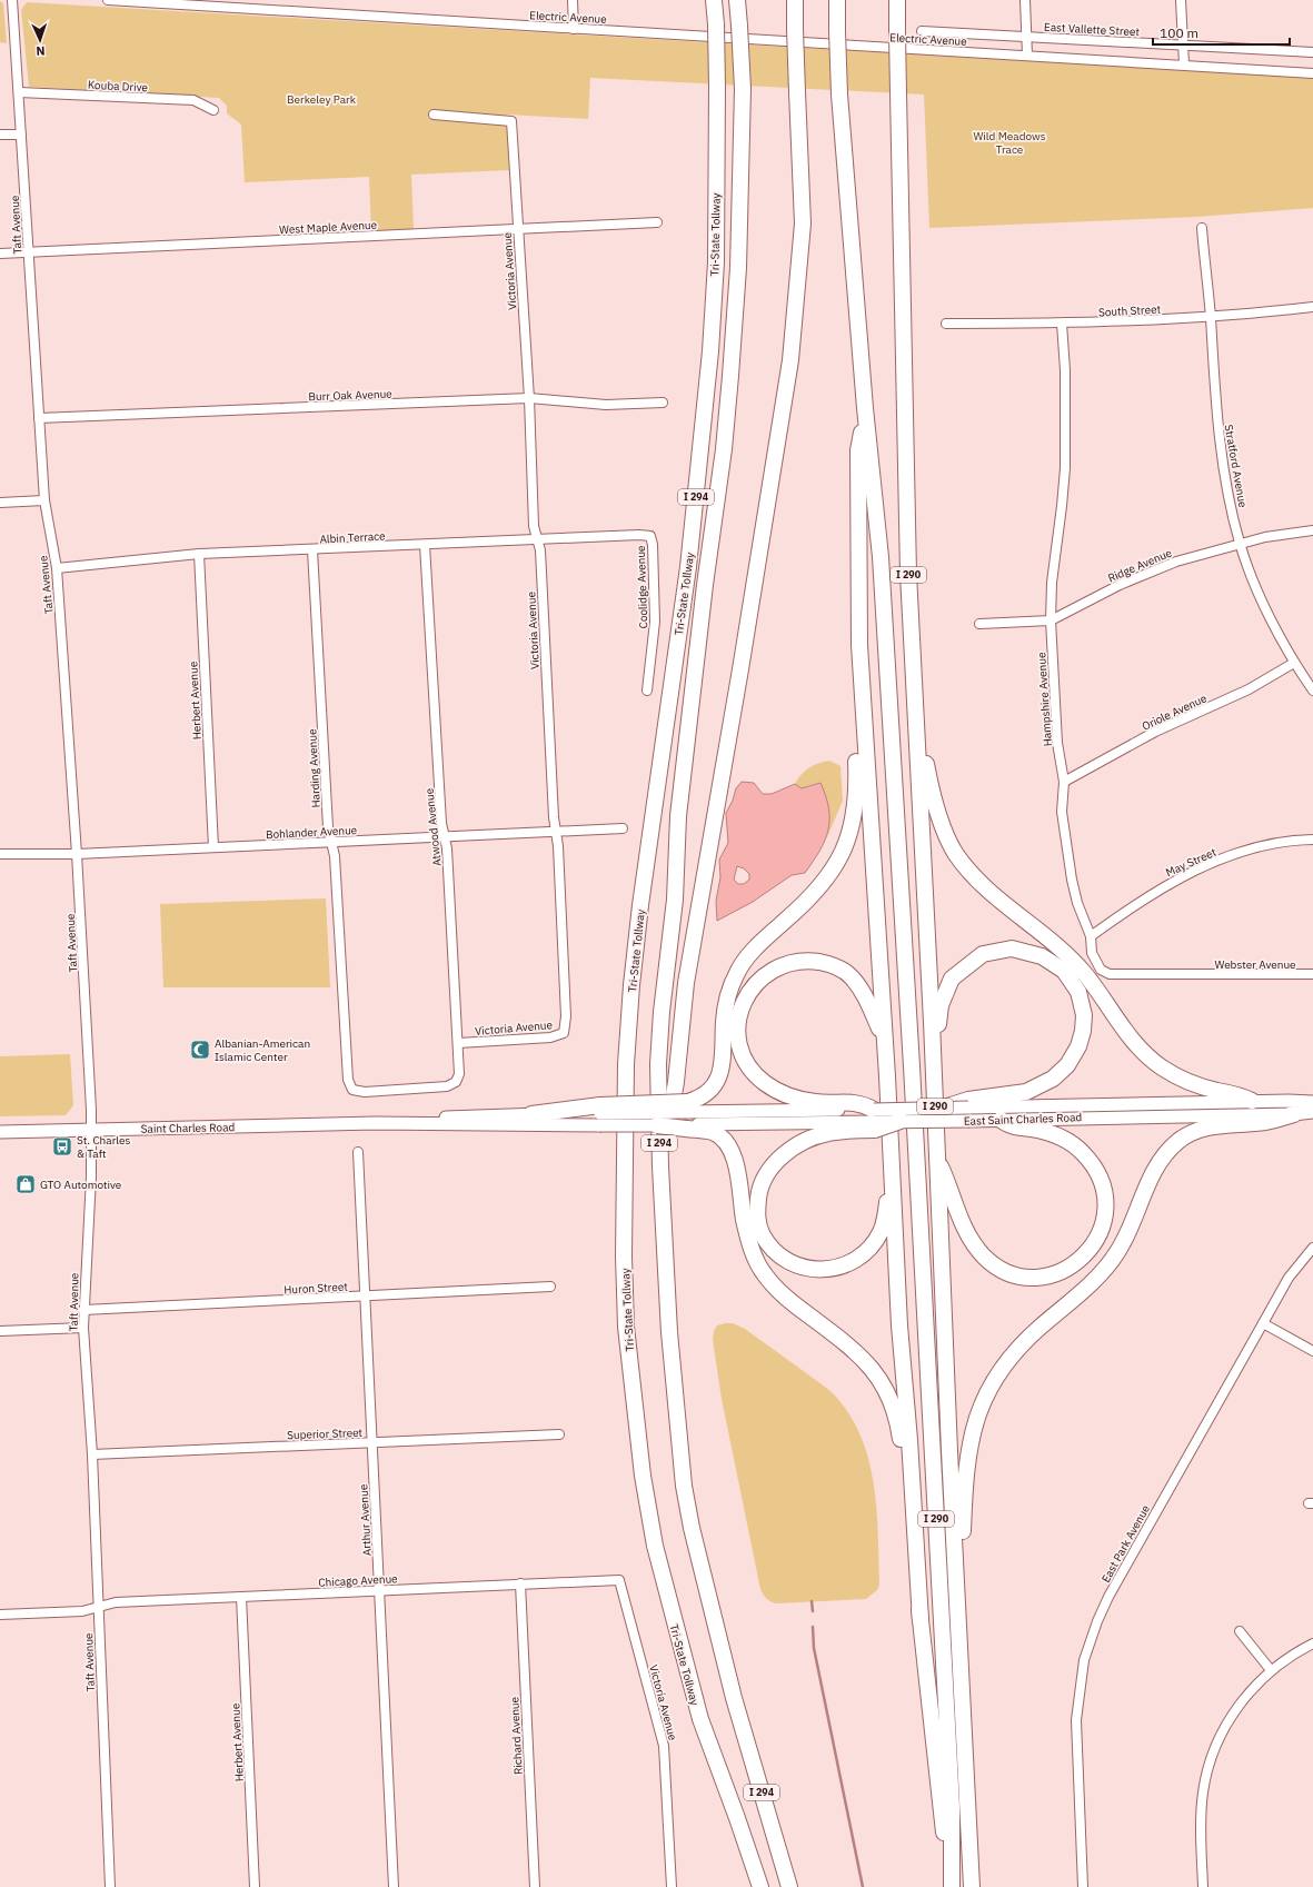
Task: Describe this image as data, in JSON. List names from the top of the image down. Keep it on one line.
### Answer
{"streets":{"highway":["Tri-State Tollway","I 294","I 290"],"main road":["East Saint Charles Road","Saint Charles Road"],"street":["Electric Avenue","East Vallette Street","Kouba Drive","Taft Avenue","West Maple Avenue","Victoria Avenue","South Street","Burr Oak Avenue","Stratford Avenue","Albin Terrace","Ridge Avenue","Coolidge Avenue","Hampshire Avenue","Herbert Avenue","Oriole Avenue","Harding Avenue","Atwood Avenue","Bohlander Avenue","May Street","Webster Avenue","Huron Street","Superior Street","Arthur Avenue","East Park Avenue","Chicago Avenue","Richard Avenue"]},"crossings":[["Kouba Drive","Taft Avenue"],["Taft Avenue","West Maple Avenue"],["Taft Avenue","Burr Oak Avenue"],["Taft Avenue","Albin Terrace"],["Taft Avenue","Bohlander Avenue"],["Taft Avenue","Saint Charles Road"],["Taft Avenue","Huron Street"],["Taft Avenue","Superior Street"],["Taft Avenue","Chicago Avenue"],["West Maple Avenue","Victoria Avenue"],["Victoria Avenue","Burr Oak Avenue"],["Victoria Avenue","Albin Terrace"],["Victoria Avenue","Atwood Avenue"],["Victoria Avenue","Bohlander Avenue"],["Victoria Avenue","Chicago Avenue"],["South Street","Stratford Avenue"],["South Street","Hampshire Avenue"],["Stratford Avenue","Ridge Avenue"],["Stratford Avenue","Oriole Avenue"],["Albin Terrace","Coolidge Avenue"],["Albin Terrace","Herbert Avenue"],["Albin Terrace","Harding Avenue"],["Albin Terrace","Atwood Avenue"],["Ridge Avenue","Hampshire Avenue"],["Hampshire Avenue","Oriole Avenue"],["Hampshire Avenue","May Street"],["Hampshire Avenue","Webster Avenue"],["Herbert Avenue","Bohlander Avenue"],["Herbert Avenue","Chicago Avenue"],["Harding Avenue","Atwood Avenue"],["Harding Avenue","Bohlander Avenue"],["Atwood Avenue","Bohlander Avenue"],["Huron Street","Arthur Avenue"],["Superior Street","Arthur Avenue"],["Arthur Avenue","Chicago Avenue"],["Chicago Avenue","Richard Avenue"]],"parks":["Berkeley Park","Wild Meadows Trace"],"places":{"mosque":["Albanian-American Islamic Center"],"bus stop":["St. Charles & Taft"],"shop":["GTO Automotive"]},"scale_bar":"100 m","north":"bottom"}
